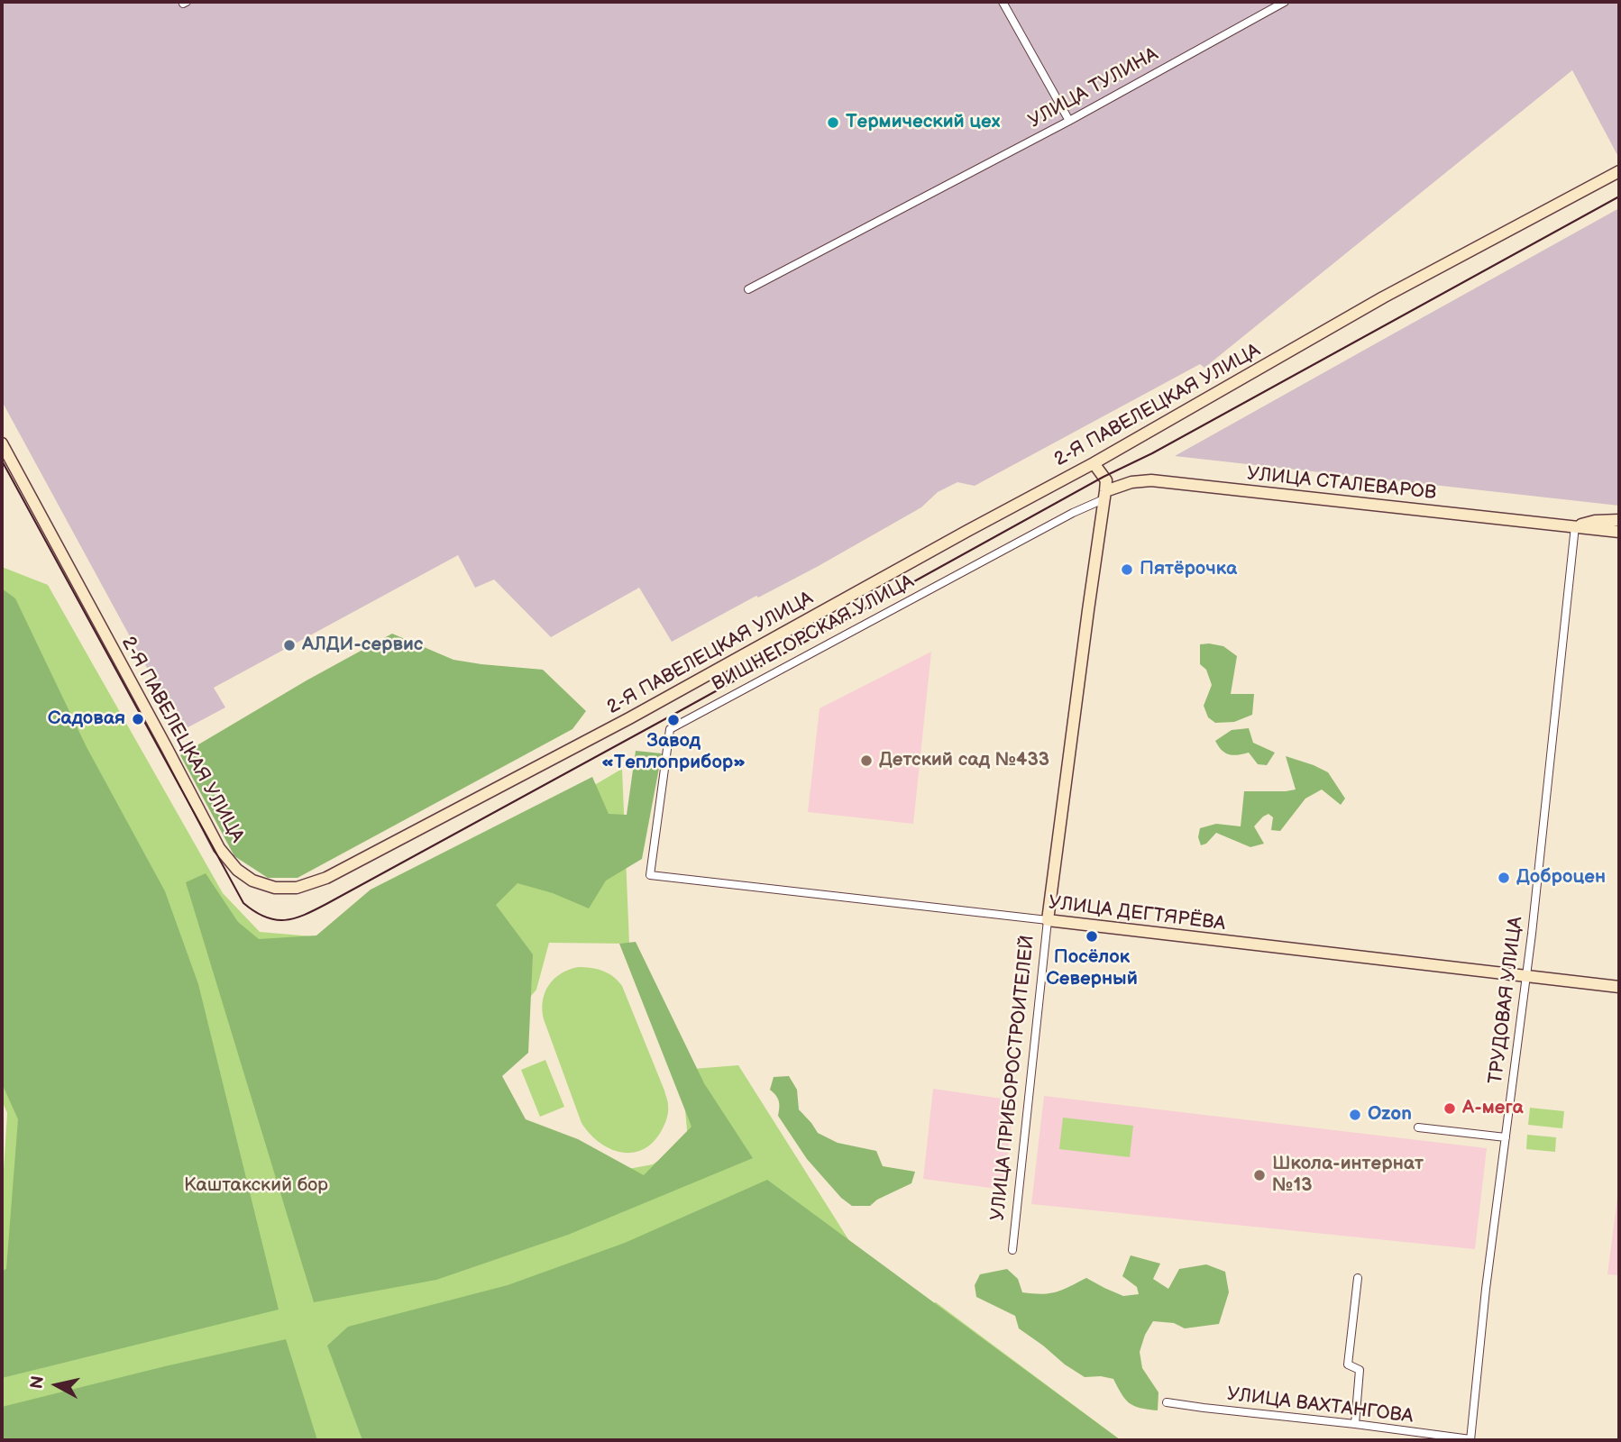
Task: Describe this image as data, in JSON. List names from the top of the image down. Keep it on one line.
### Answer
{"streets":{"main road":["2-Я ПАВЕЛЕЦКАЯ УЛИЦА","УЛИЦА СТАЛЕВАРОВ","УЛИЦА ДЕГТЯРЁВА","УЛИЦА ПРИБОРОСТРОИТЕЛЕЙ"],"street":["УЛИЦА ТУЛИНА","ВИШНЕГОРСКАЯ УЛИЦА","ТРУДОВАЯ УЛИЦА","УЛИЦА ВАХТАНГОВА"]},"crossings":[["УЛИЦА СТАЛЕВАРОВ","ВИШНЕГОРСКАЯ УЛИЦА"],["УЛИЦА СТАЛЕВАРОВ","ТРУДОВАЯ УЛИЦА"],["УЛИЦА СТАЛЕВАРОВ","УЛИЦА ПРИБОРОСТРОИТЕЛЕЙ"],["ВИШНЕГОРСКАЯ УЛИЦА","УЛИЦА ДЕГТЯРЁВА"],["ВИШНЕГОРСКАЯ УЛИЦА","УЛИЦА ПРИБОРОСТРОИТЕЛЕЙ"],["УЛИЦА ДЕГТЯРЁВА","ТРУДОВАЯ УЛИЦА"],["УЛИЦА ДЕГТЯРЁВА","УЛИЦА ПРИБОРОСТРОИТЕЛЕЙ"],["ТРУДОВАЯ УЛИЦА","УЛИЦА ВАХТАНГОВА"]],"parks":["Каштакский бор"],"places":["Термический цех","Пятёрочка","АЛДИ-сервис","Садовая","Завод «Теплоприбор»","Детский сад №433","Доброцен","Посёлок Северный","А-мега","Ozon","Школа-интернат №13"],"north":"left"}
